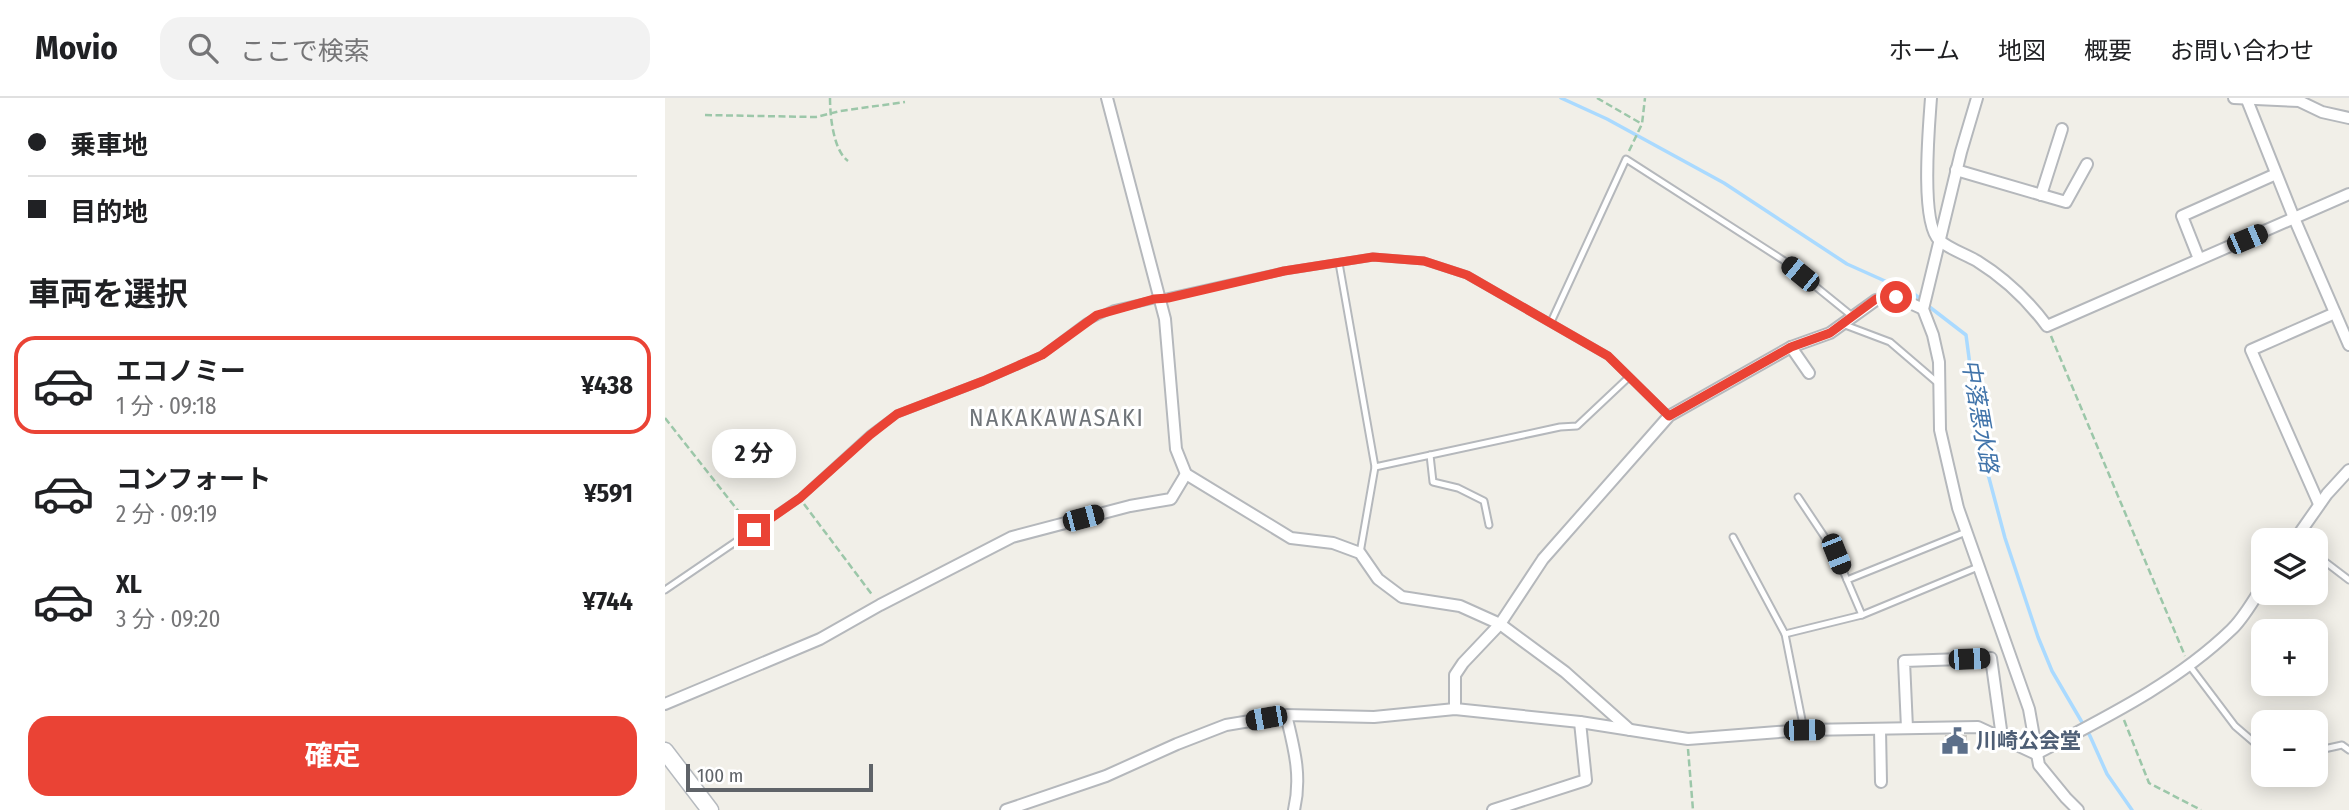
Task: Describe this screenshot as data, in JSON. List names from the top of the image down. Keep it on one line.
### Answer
{"districts":["NAKAKAWASAKI"],"water":["中落悪水路"],"places":{"public building":["川崎公会堂"]},"scale_bar":"100 m","page":{"header":"Movio","search":"ここで検索","nav":["ホーム","地図","概要","お問い合わせ"],"banner":["乗車地","目的地"],"heading":"車両を選択","list":[{"name":"エコノミー","note":"1 分 · 09:18","value":"¥438"},{"name":"コンフォート","note":"2 分 · 09:19","value":"¥591"},{"name":"XL","note":"3 分 · 09:20","value":"¥744"}],"bubble":"2 分","map_buttons":["+","−"],"buttons":"確定","scale":"100 m"}}
